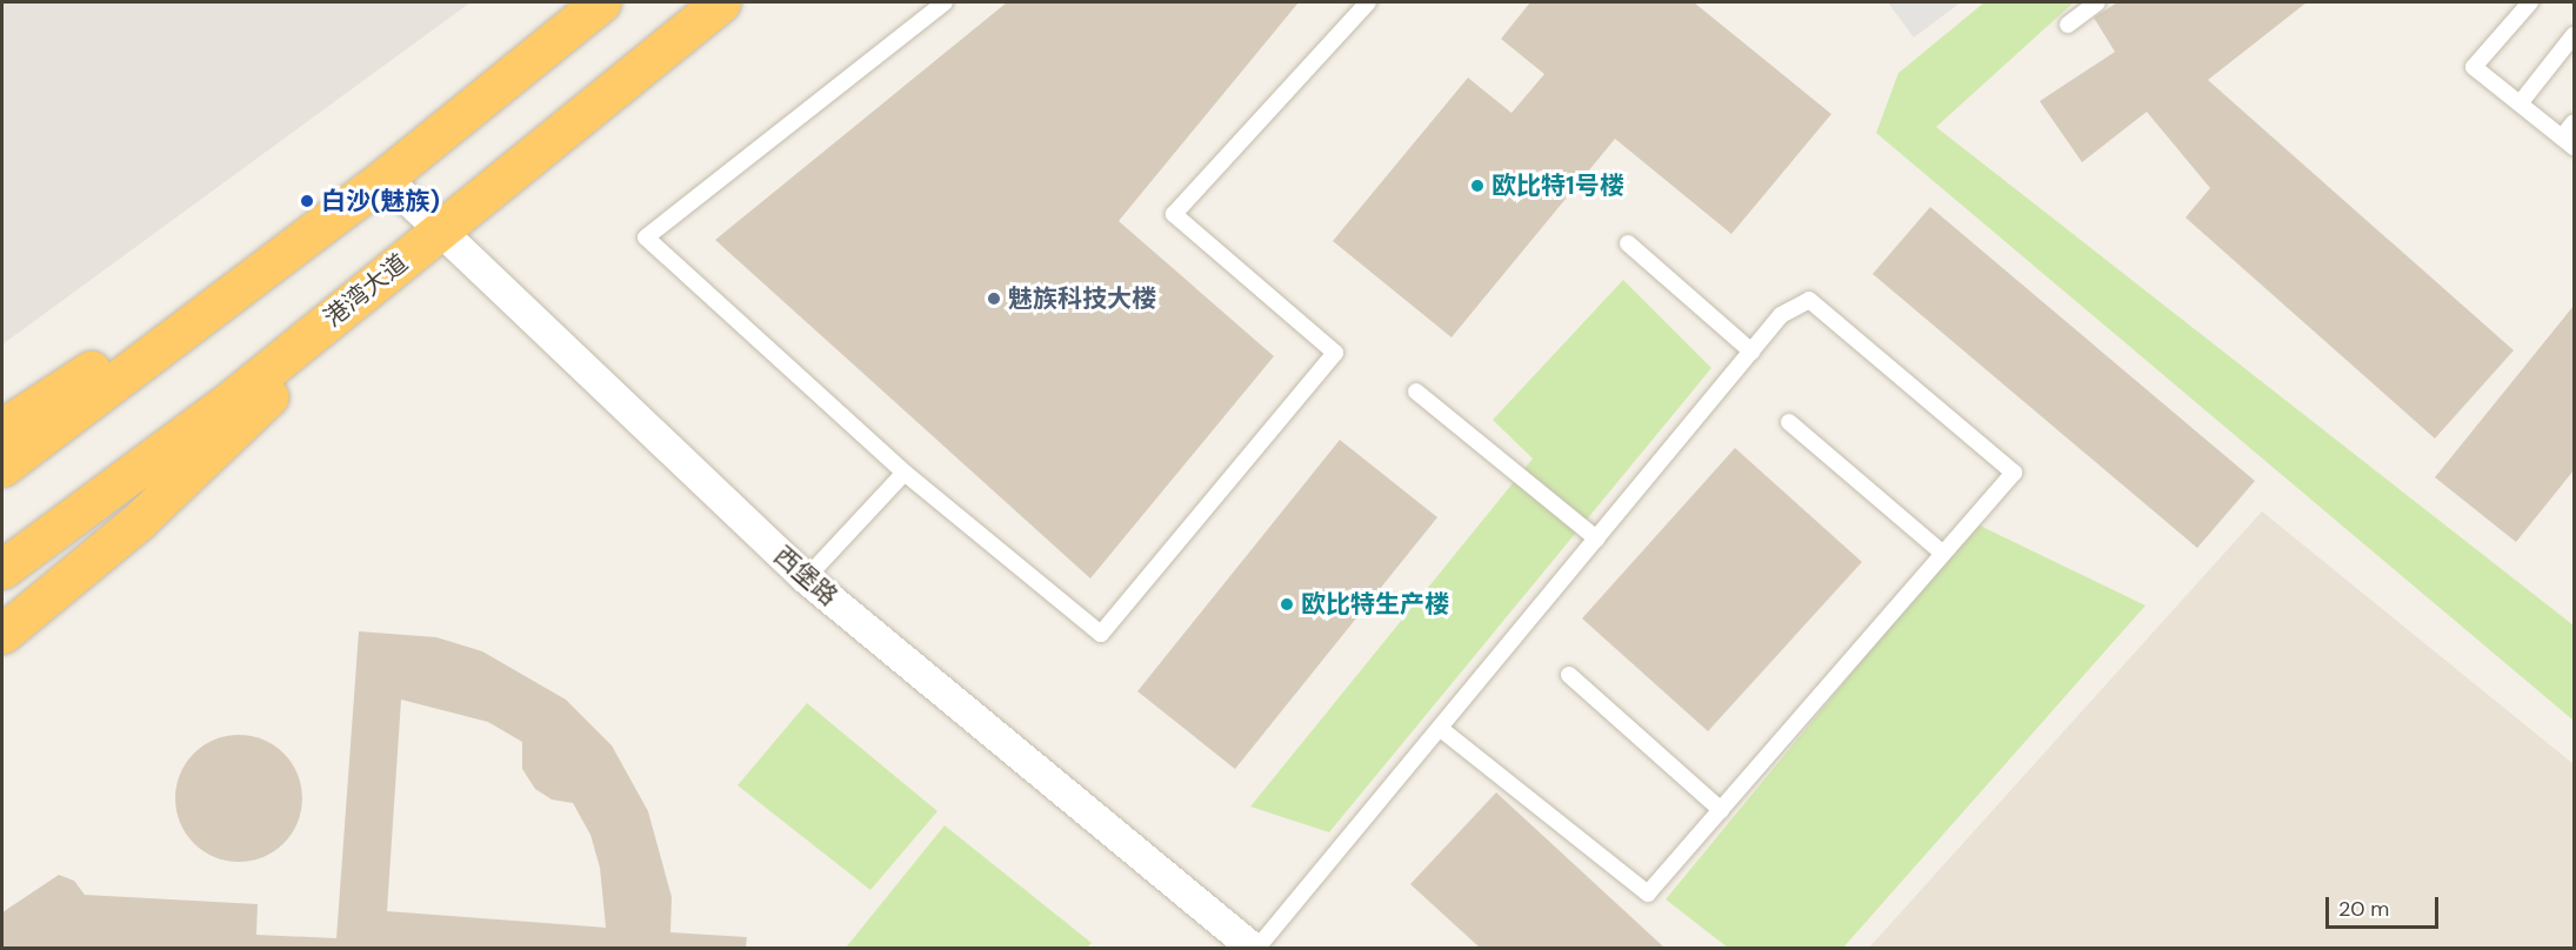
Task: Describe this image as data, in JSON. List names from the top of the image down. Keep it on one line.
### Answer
{"streets":{"highway":["港湾大道"],"street":["西堡路"]},"crossings":[["港湾大道","西堡路"]],"places":["欧比特1号楼","白沙(魅族)","魅族科技大楼","欧比特生产楼"],"scale_bar":"20 m"}
